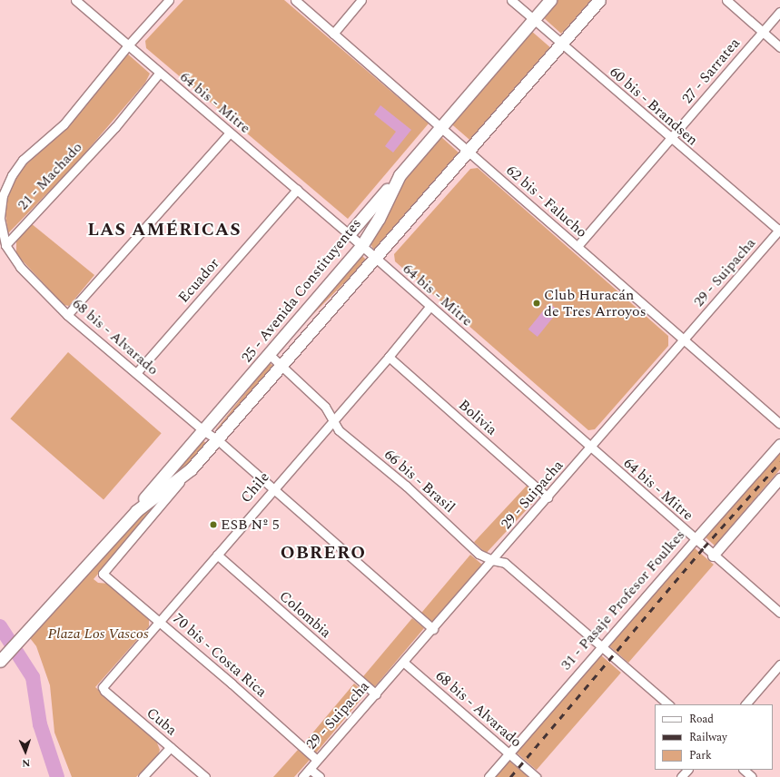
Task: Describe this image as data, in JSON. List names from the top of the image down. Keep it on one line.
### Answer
{"streets":{"main road":["25 - Avenida Constituyentes"],"street":["27 - Sarratea","64 bis - Mitre","60 bis - Brandsen","21 - Machado","62 bis - Falucho","29 - Suipacha","Ecuador","68 bis - Alvarado","Bolivia","66 bis - Brasil","Chile","31 - Pasaje Profesor Foulkes","Colombia","70 bis - Costa Rica","Cuba"]},"crossings":[["27 - Sarratea","60 bis - Brandsen"],["27 - Sarratea","62 bis - Falucho"],["64 bis - Mitre","21 - Machado"],["64 bis - Mitre","29 - Suipacha"],["64 bis - Mitre","Ecuador"],["64 bis - Mitre","25 - Avenida Constituyentes"],["64 bis - Mitre","Chile"],["64 bis - Mitre","31 - Pasaje Profesor Foulkes"],["60 bis - Brandsen","29 - Suipacha"],["60 bis - Brandsen","25 - Avenida Constituyentes"],["21 - Machado","68 bis - Alvarado"],["62 bis - Falucho","29 - Suipacha"],["62 bis - Falucho","25 - Avenida Constituyentes"],["29 - Suipacha","68 bis - Alvarado"],["29 - Suipacha","Bolivia"],["29 - Suipacha","66 bis - Brasil"],["29 - Suipacha","Colombia"],["29 - Suipacha","70 bis - Costa Rica"],["Ecuador","68 bis - Alvarado"],["25 - Avenida Constituyentes","68 bis - Alvarado"],["25 - Avenida Constituyentes","66 bis - Brasil"],["25 - Avenida Constituyentes","70 bis - Costa Rica"],["68 bis - Alvarado","Chile"],["68 bis - Alvarado","31 - Pasaje Profesor Foulkes"],["Bolivia","Chile"],["66 bis - Brasil","Chile"],["66 bis - Brasil","31 - Pasaje Profesor Foulkes"],["Chile","Colombia"],["Chile","70 bis - Costa Rica"],["Chile","Cuba"]],"districts":["LAS AMÉRICAS","OBRERO"],"parks":["Plaza Los Vascos"],"places":["Club Huracán de Tres Arroyos","ESB Nº 5"],"legend":["Road","Railway","Park"],"north":"bottom"}
